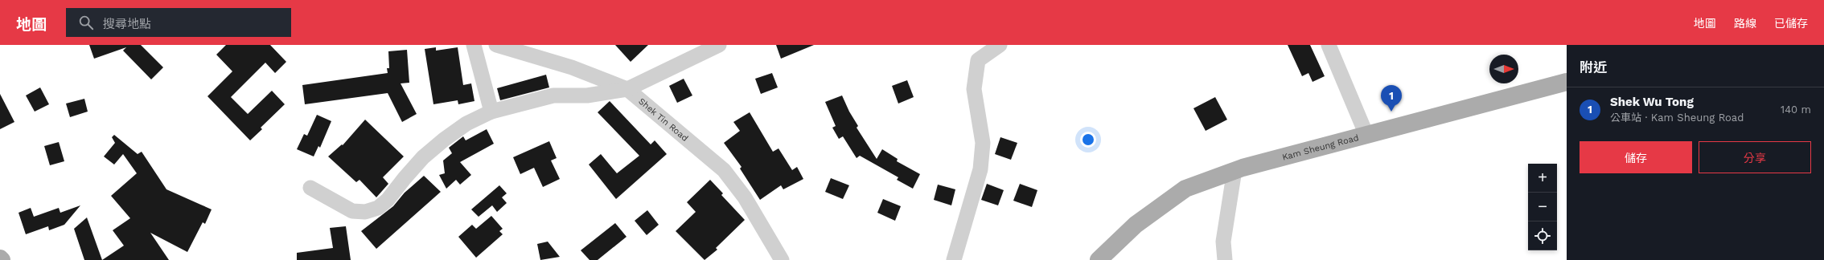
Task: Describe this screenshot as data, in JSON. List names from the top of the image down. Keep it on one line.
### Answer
{"streets":{"main road":["Kam Sheung Road"],"street":["Shek Tin Road"]},"north":"right","page":{"header":"地圖","search":"搜尋地點","nav":["地圖","路線","已儲存"],"heading":"附近","pins":"1","list":[{"mark":"1","name":"Shek Wu Tong","note":"公車站 · Kam Sheung Road","value":"140 m"}],"buttons":["儲存","分享"],"map_buttons":["+","−"]}}
